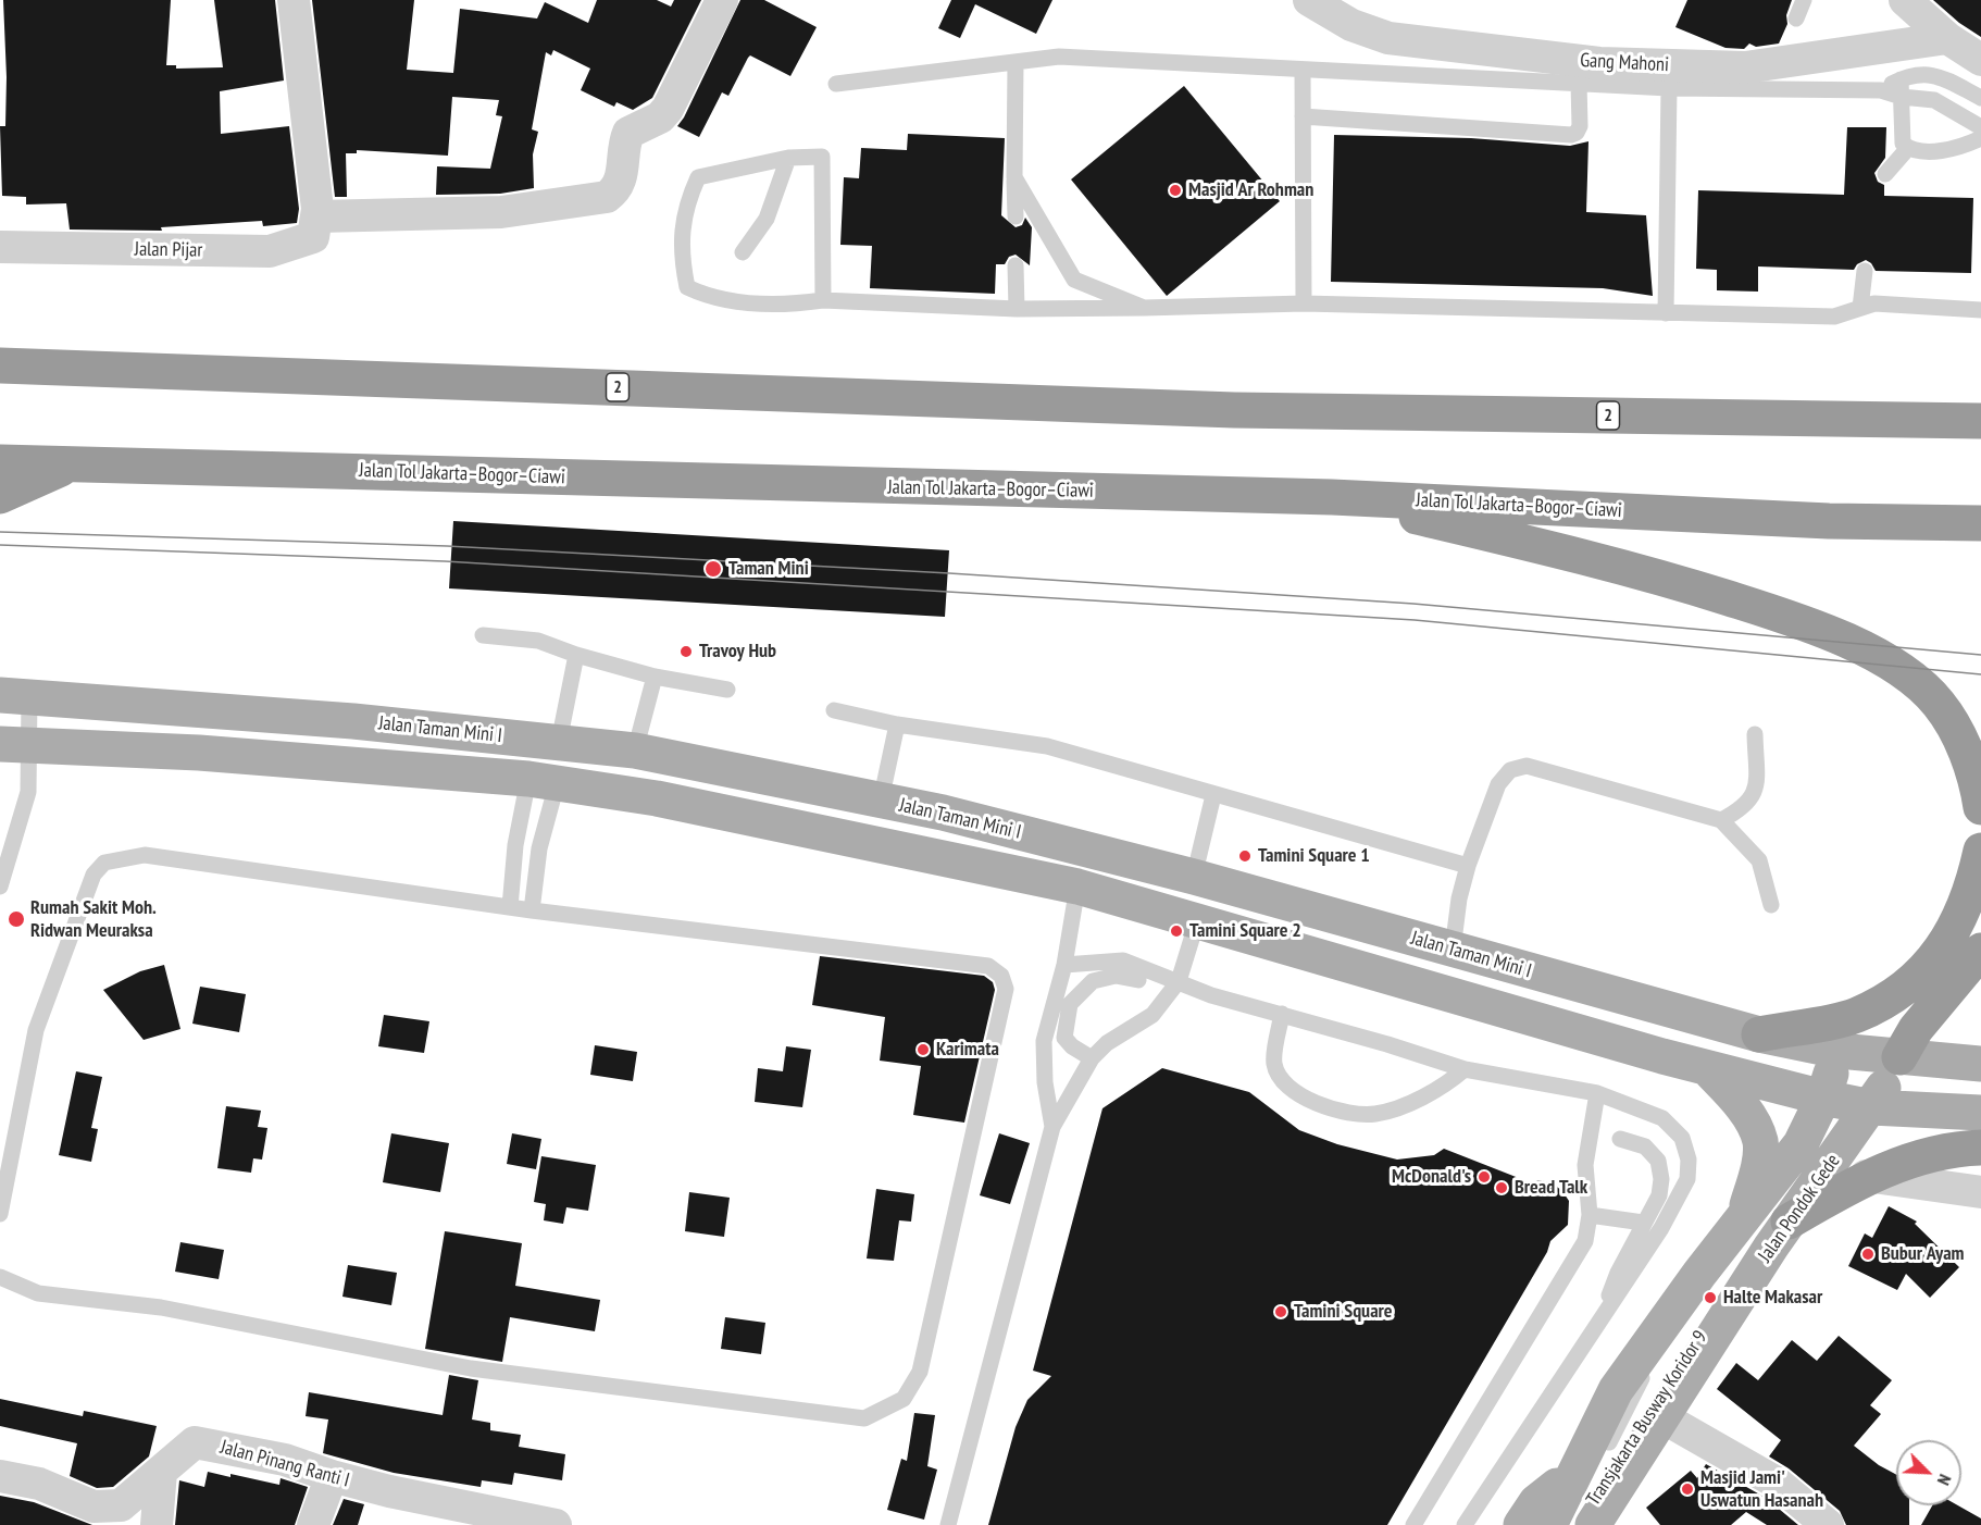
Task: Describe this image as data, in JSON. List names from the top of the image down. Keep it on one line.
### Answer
{"streets":{"highway":["2","Jalan Tol Jakarta–Bogor–Ciawi"],"main road":["Jalan Taman Mini I","Jalan Pondok Gede"],"street":["Gang Mahoni","Jalan Pijar","Jalan Pinang Ranti I"],"lane":["Transjakarta Busway Koridor 9"]},"crossings":[["Jalan Taman Mini I","Jalan Pondok Gede"],["Jalan Pondok Gede","Transjakarta Busway Koridor 9"]],"places":["Masjid Ar Rohman","Taman Mini","Travoy Hub","Tamini Square 1","Rumah Sakit Moh. Ridwan Meuraksa","Tamini Square 2","Karimata","McDonald's","Bread Talk","Bubur Ayam","Halte Makasar","Tamini Square","Masjid Jami' Uswatun Hasanah"],"north":"bottom right"}
